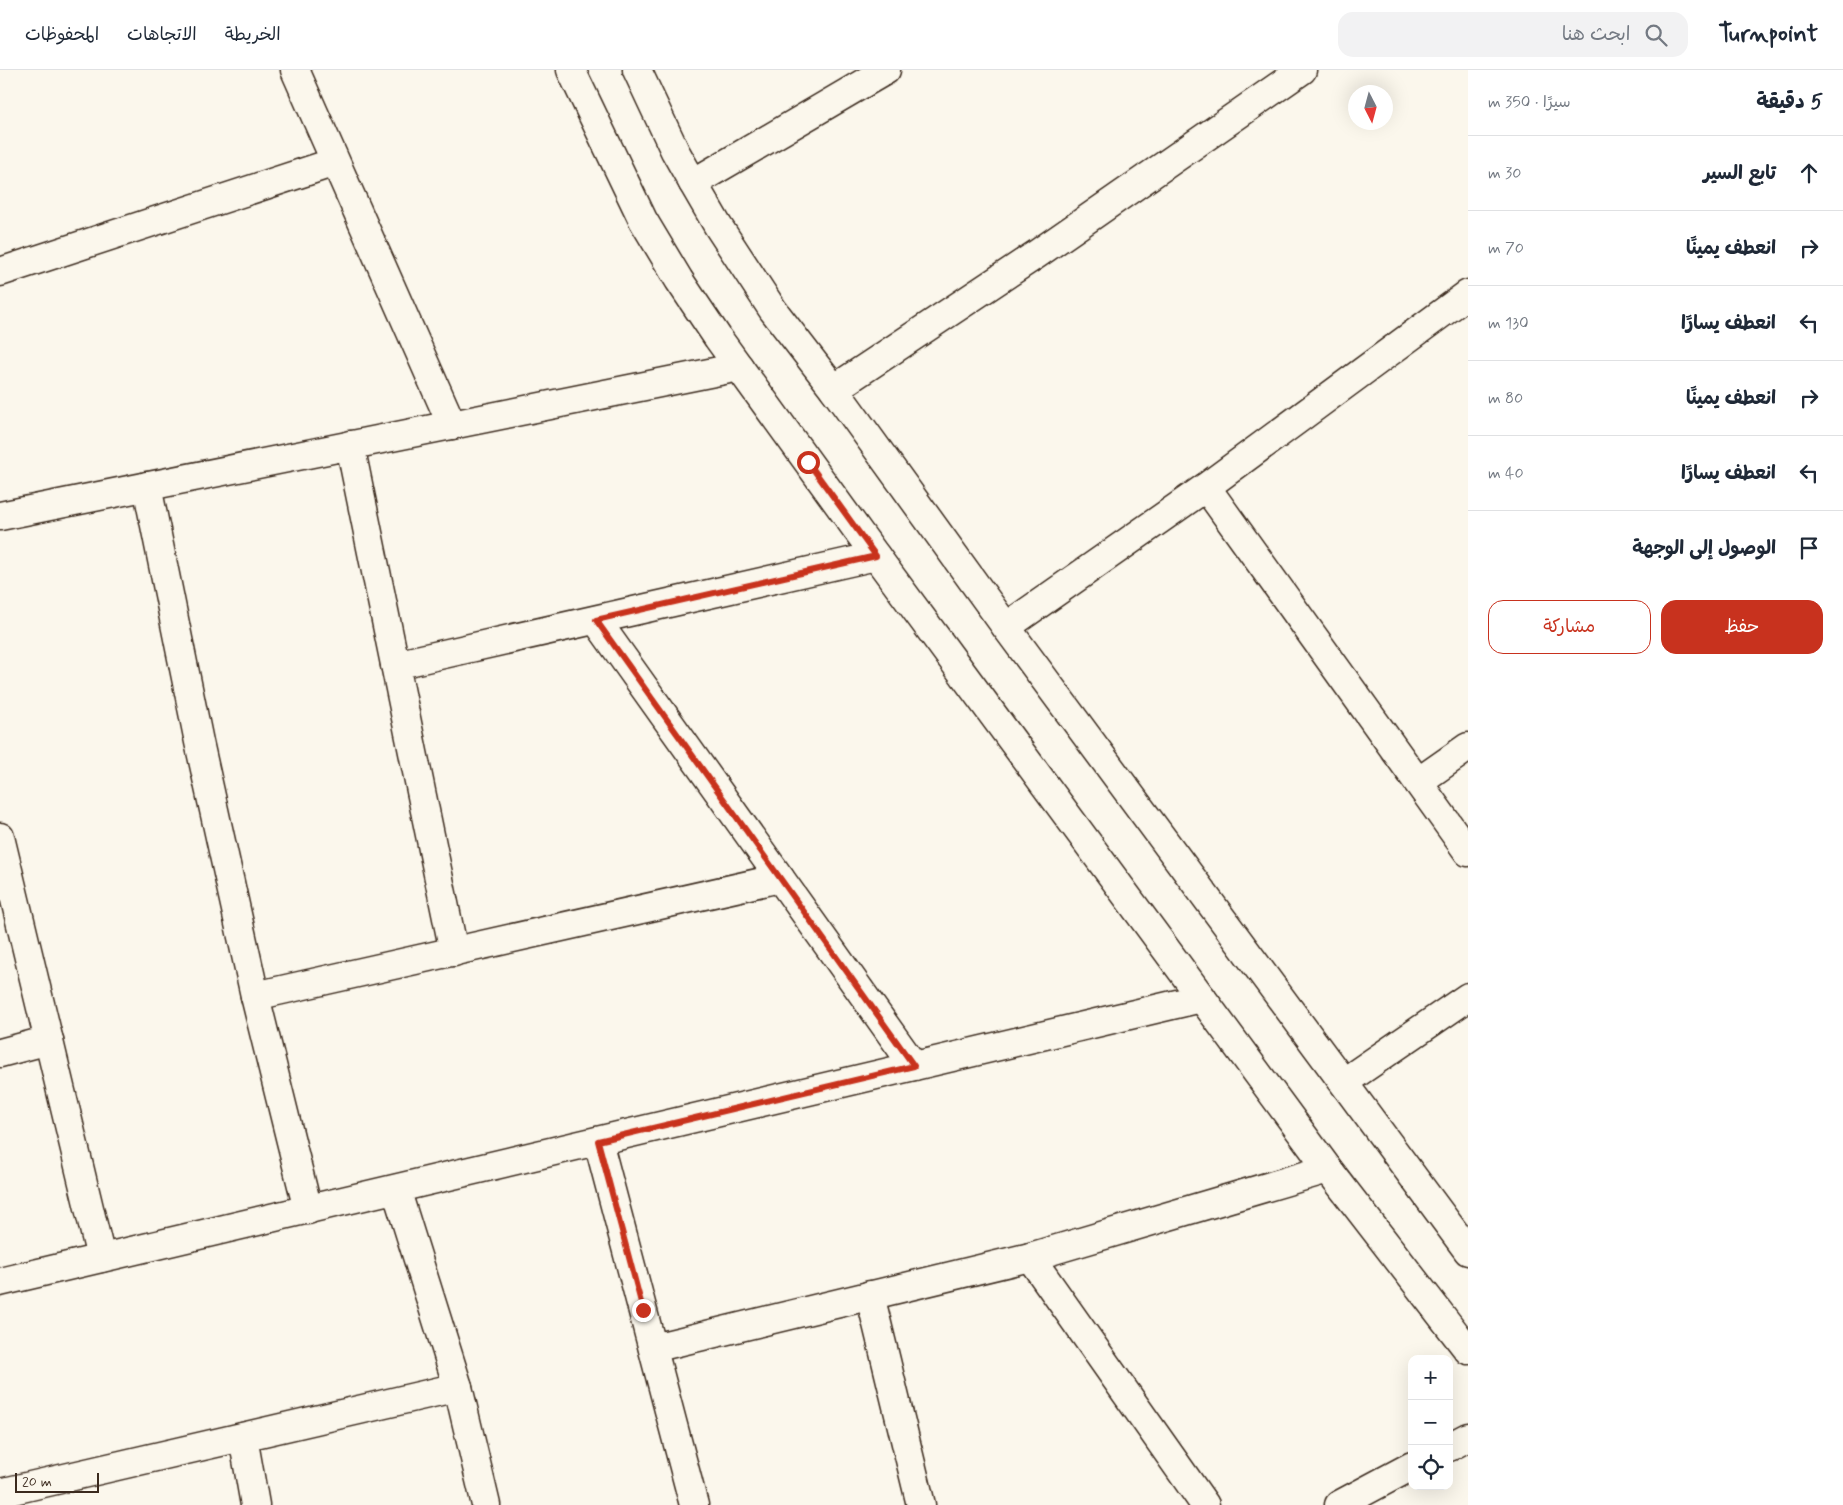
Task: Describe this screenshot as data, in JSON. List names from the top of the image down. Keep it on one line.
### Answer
{"scale_bar":"20 m","north":"bottom","page":{"header":"Turnpoint","search":"ابحث هنا","nav":["الخريطة","الاتجاهات","المحفوظات"],"heading":["5 دقيقة","سيرًا · 350 m"],"list":[["تابع السير","30 m"],["انعطف يمينًا","70 m"],["انعطف يسارًا","130 m"],["انعطف يمينًا","80 m"],["انعطف يسارًا","40 m"],"الوصول إلى الوجهة"],"buttons":["حفظ","مشاركة"],"map_buttons":["+","−"],"scale":"20 m"}}
